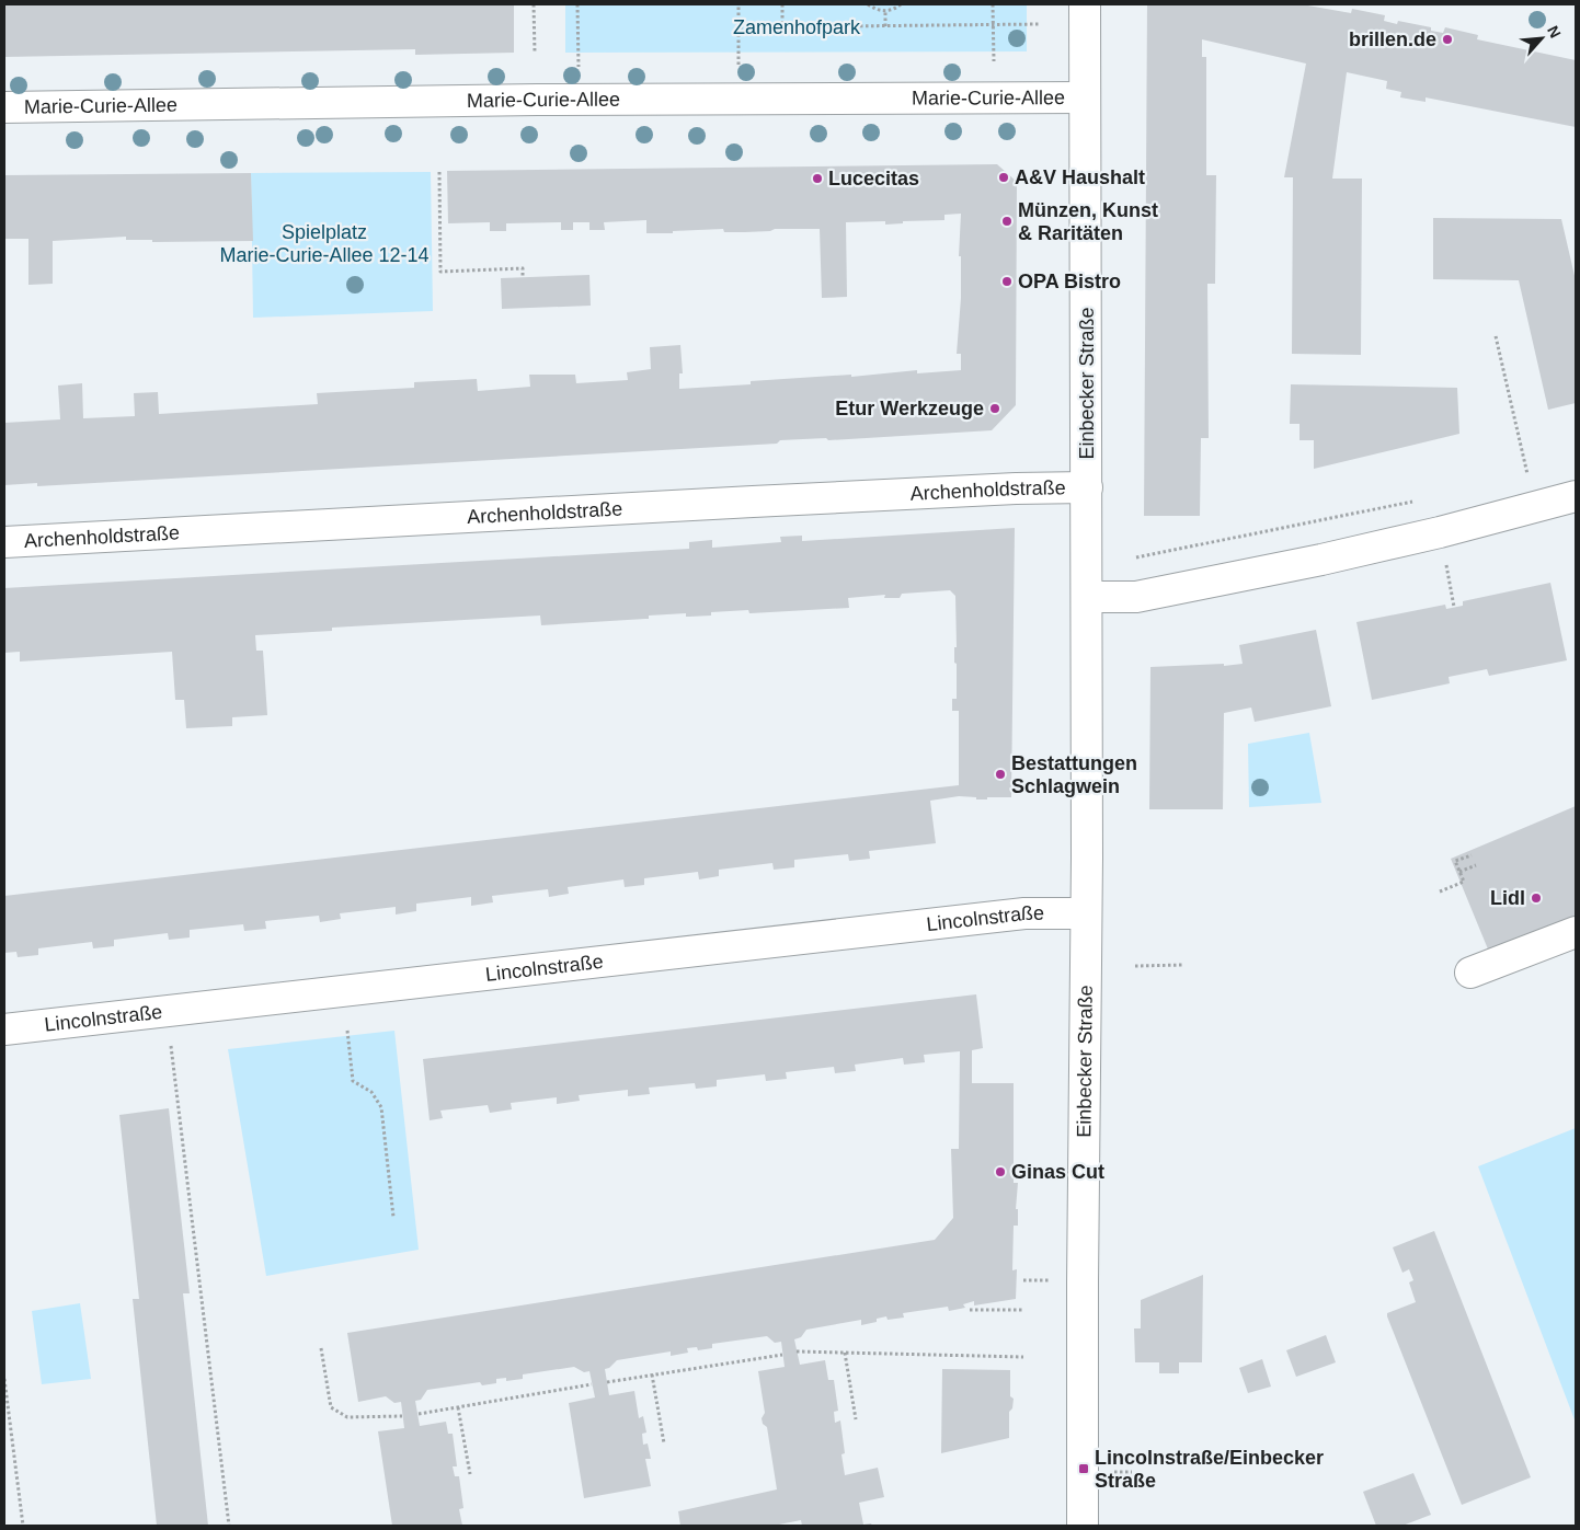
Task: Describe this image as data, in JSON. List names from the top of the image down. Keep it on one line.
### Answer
{"streets":{"street":["Marie-Curie-Allee","Einbecker Straße","Archenholdstraße","Lincolnstraße"]},"crossings":[["Marie-Curie-Allee","Einbecker Straße"],["Einbecker Straße","Archenholdstraße"],["Einbecker Straße","Lincolnstraße"]],"parks":["Zamenhofpark","Spielplatz Marie-Curie-Allee 12-14"],"places":{"other":["brillen.de","A&V Haushalt","Lucecitas","Münzen, Kunst & Raritäten","OPA Bistro","Etur Werkzeuge","Bestattungen Schlagwein","Lidl","Ginas Cut"],"transit":["Lincolnstraße/Einbecker Straße"]},"north":"top right"}
